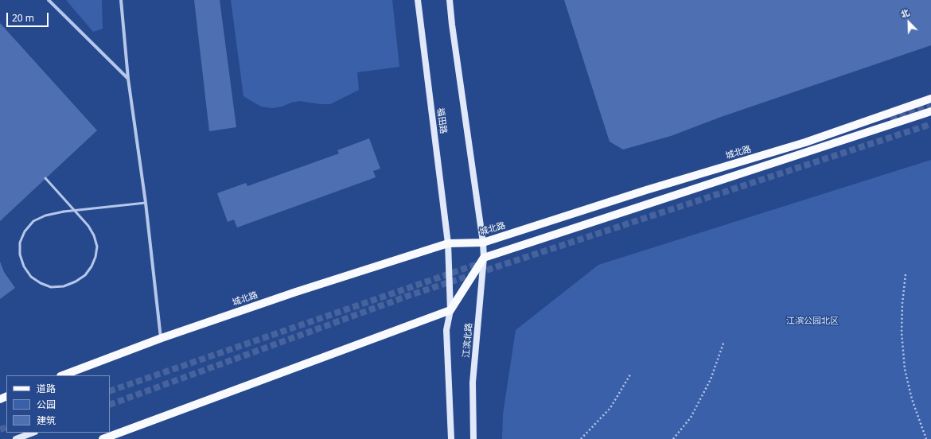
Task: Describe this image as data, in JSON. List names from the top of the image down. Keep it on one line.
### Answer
{"streets":{"main road":["福田路","城北路","江滨北路"]},"crossings":[["福田路","城北路"],["城北路","江滨北路"]],"parks":["江滨公园北区"],"legend":["道路","公园","建筑"],"scale_bar":"20 m","north":"top left"}
